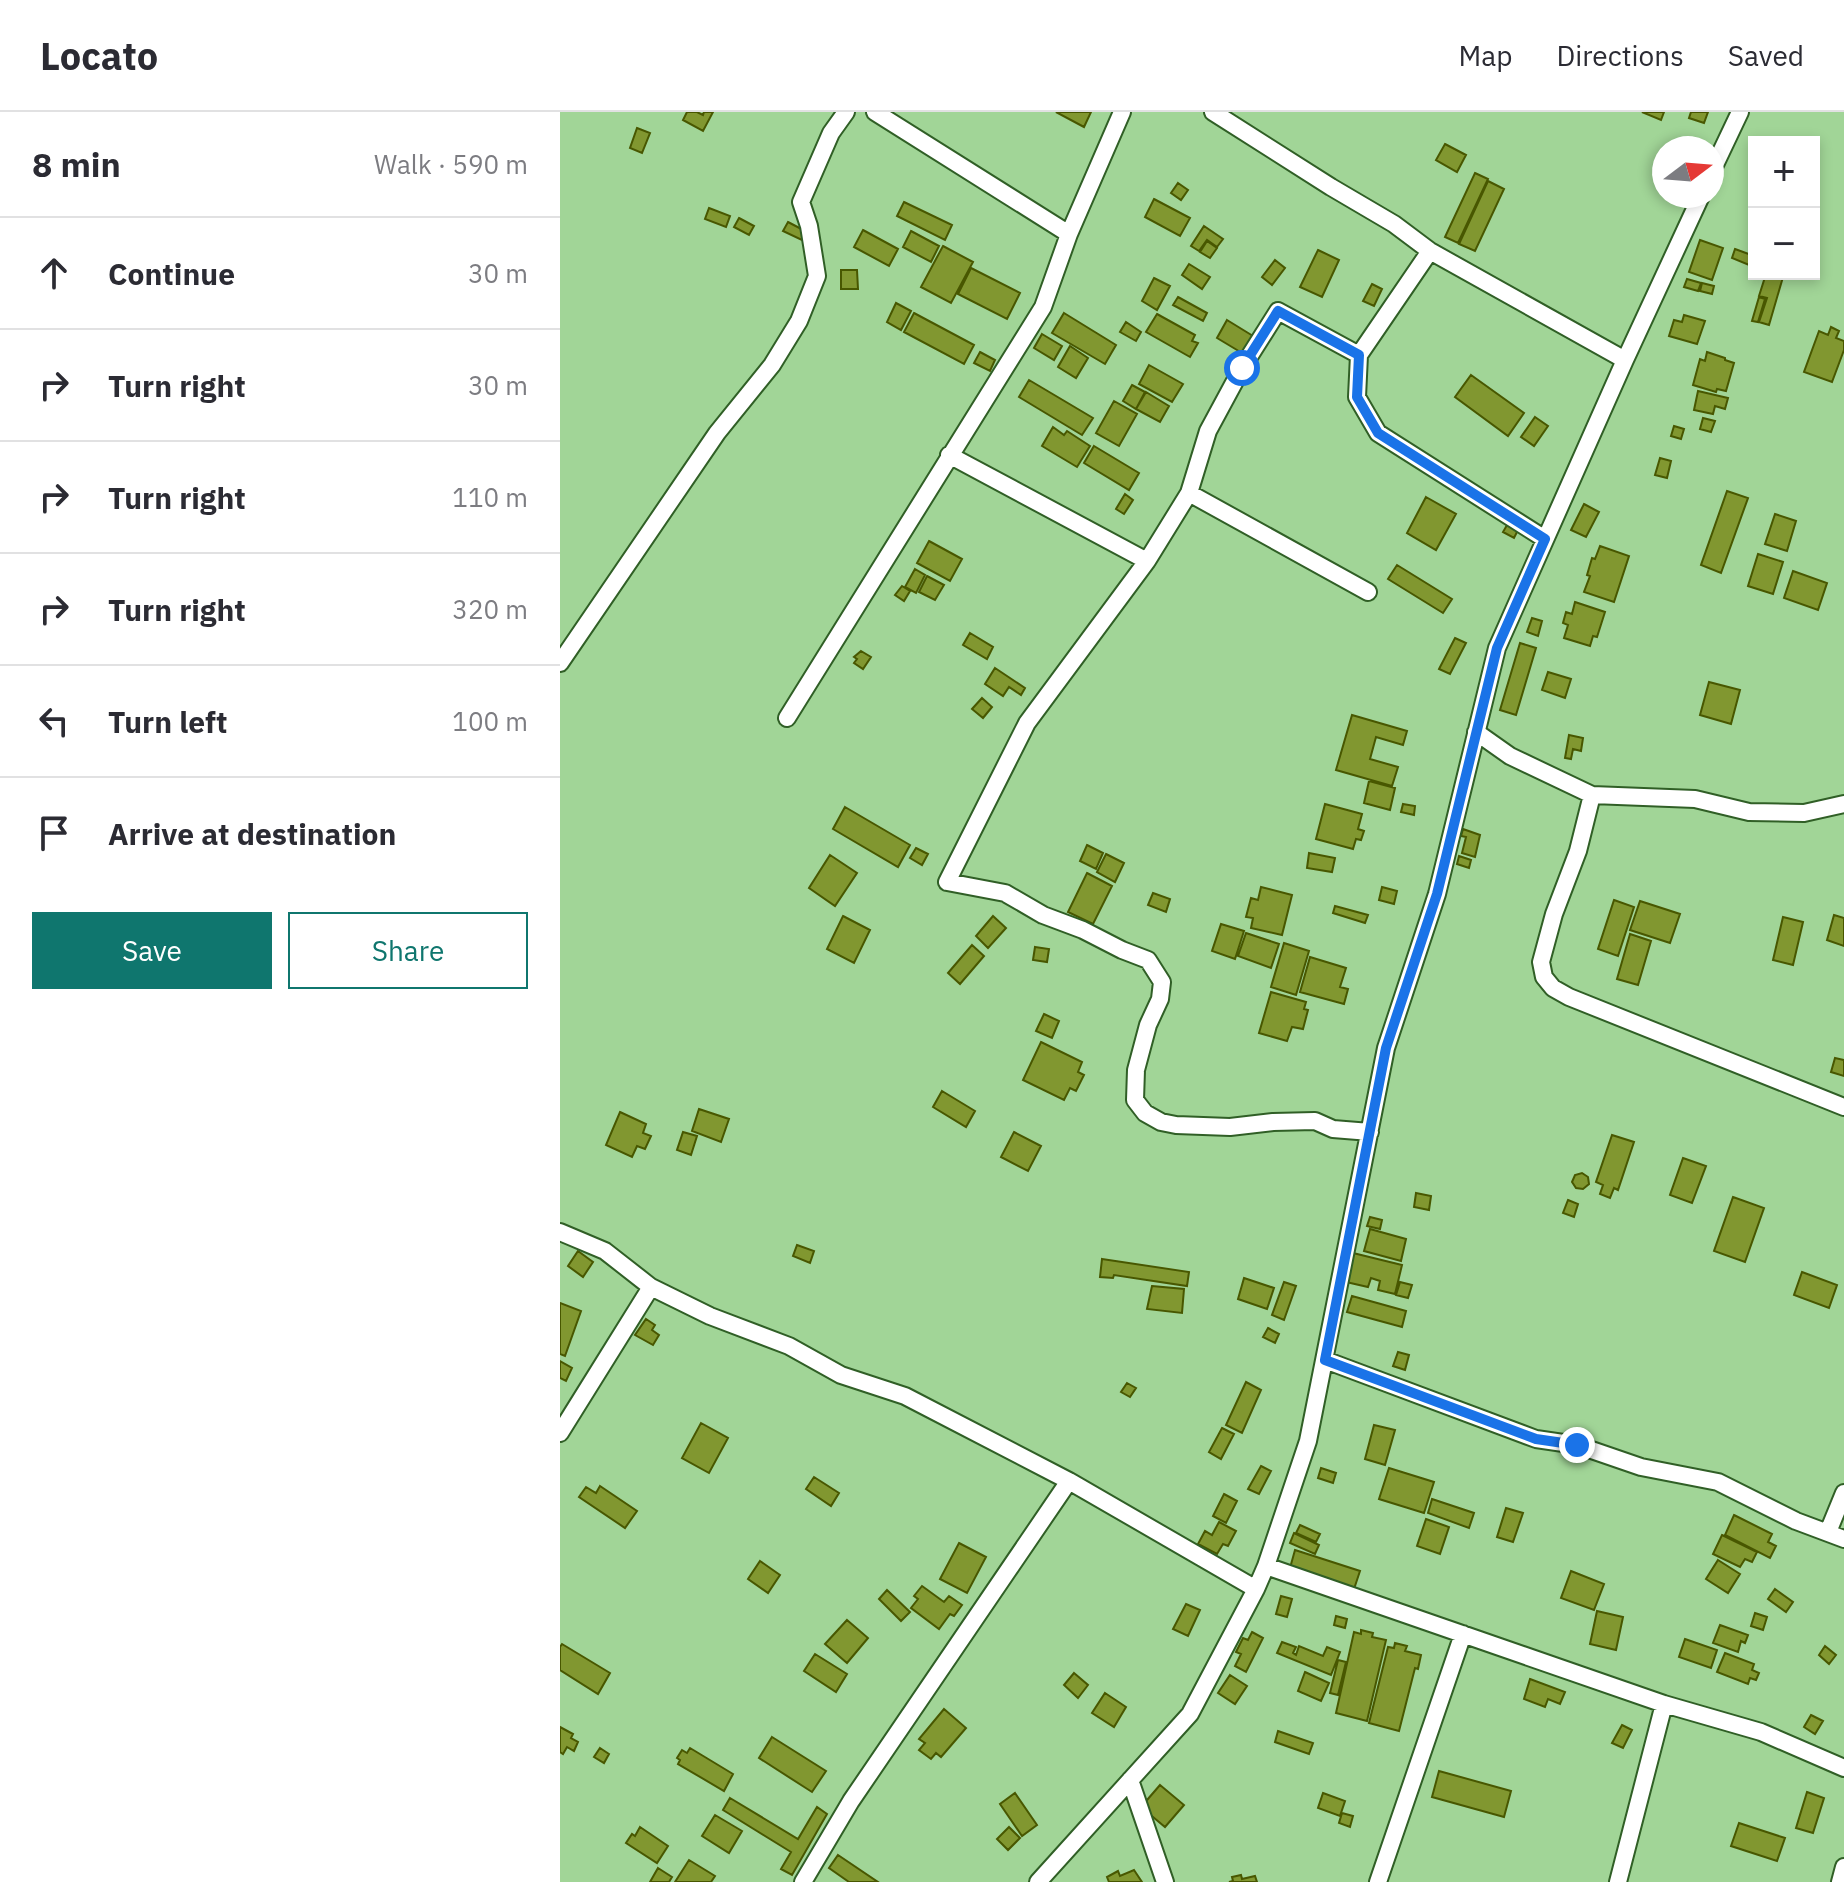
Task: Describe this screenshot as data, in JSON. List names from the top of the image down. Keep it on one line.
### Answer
{"north":"right","page":{"header":"Locato","nav":["Map","Directions","Saved"],"heading":["8 min","Walk · 590 m"],"map_buttons":["+","−"],"list":[["Continue","30 m"],["Turn right","30 m"],["Turn right","110 m"],["Turn right","320 m"],["Turn left","100 m"],"Arrive at destination"],"buttons":["Save","Share"]}}
